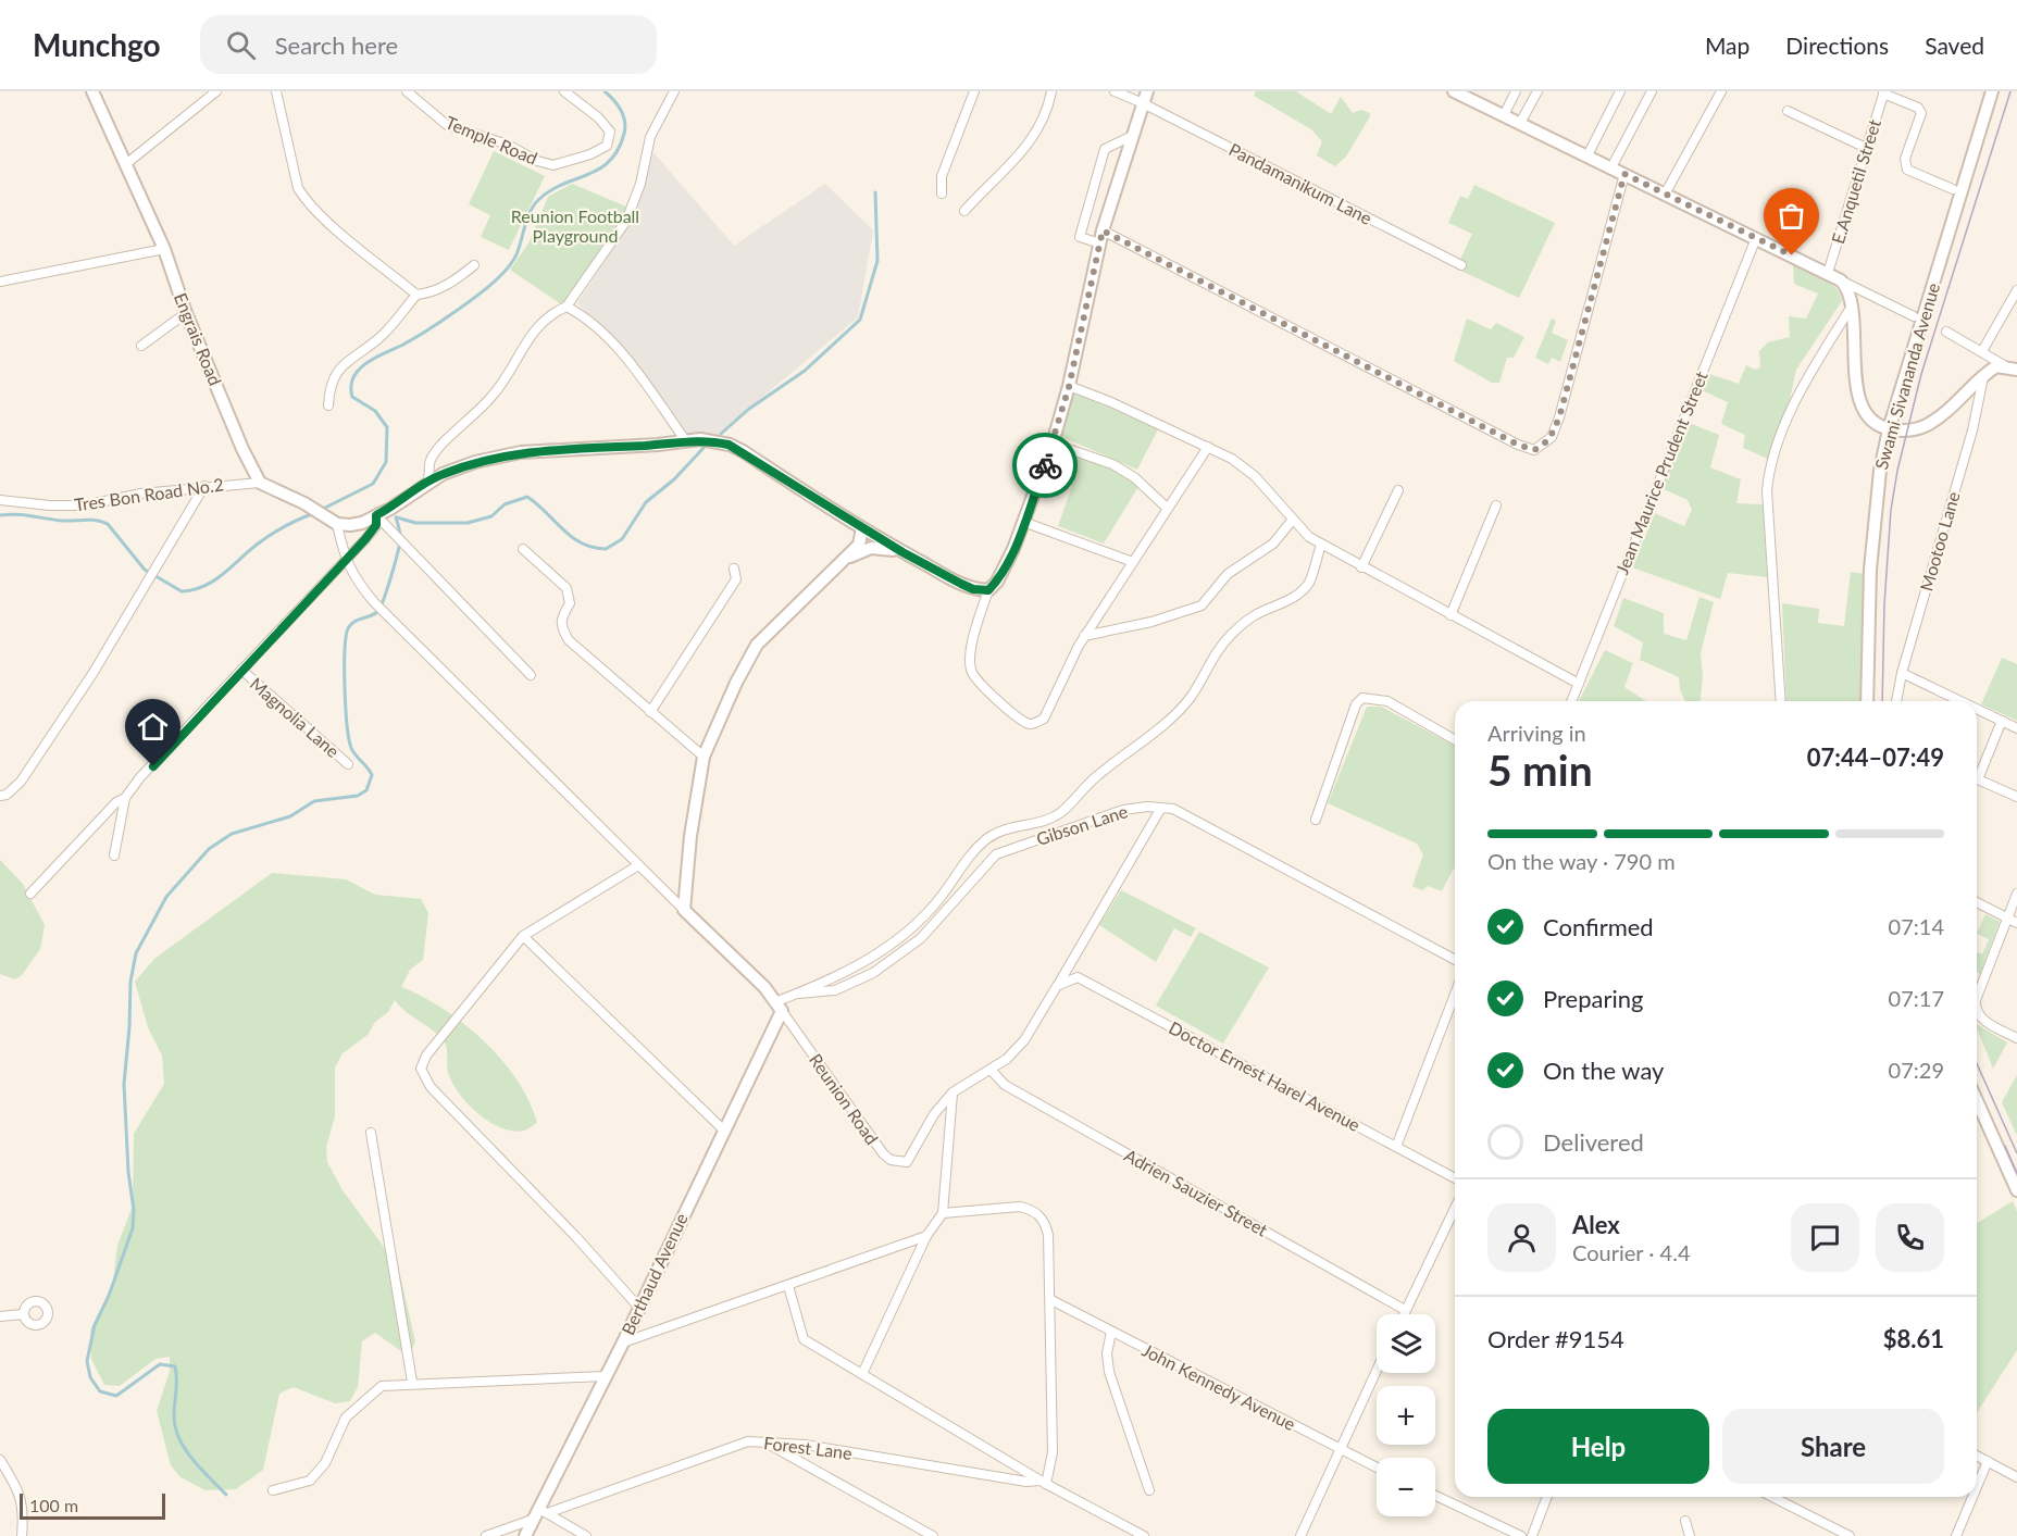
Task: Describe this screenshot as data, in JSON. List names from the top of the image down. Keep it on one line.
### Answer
{"streets":{"street":["Temple Road","E.Anquetil Street","Pandamanikum Lane","Engrais Road","Swami Sivananda Avenue","Jean Maurice Prudent Street","Tres Bon Road No.2","Mootoo Lane","Magnolia Lane","Gibson Lane","Doctor Ernest Harel Avenue","Reunion Road","Adrien Sauzier Street","Berthaud Avenue","John Kennedy Avenue","Forest Lane"]},"crossings":[["Engrais Road","Tres Bon Road No.2"],["Doctor Ernest Harel Avenue","Reunion Road"],["Reunion Road","Adrien Sauzier Street"],["Reunion Road","Berthaud Avenue"],["Berthaud Avenue","Forest Lane"]],"parks":["Reunion Football Playground"],"scale_bar":"100 m","page":{"header":"Munchgo","search":"Search here","nav":["Map","Directions","Saved"],"heading":["5 min","Arriving in","07:44–07:49"],"panel":["Alex","Courier · 4.4","Order #9154","$8.61"],"bar":"On the way · 790 m","list":[["Confirmed","07:14"],["Preparing","07:17"],["On the way","07:29"],"Delivered"],"map_buttons":["+","−"],"buttons":["Help","Share"],"scale":"100 m"}}
